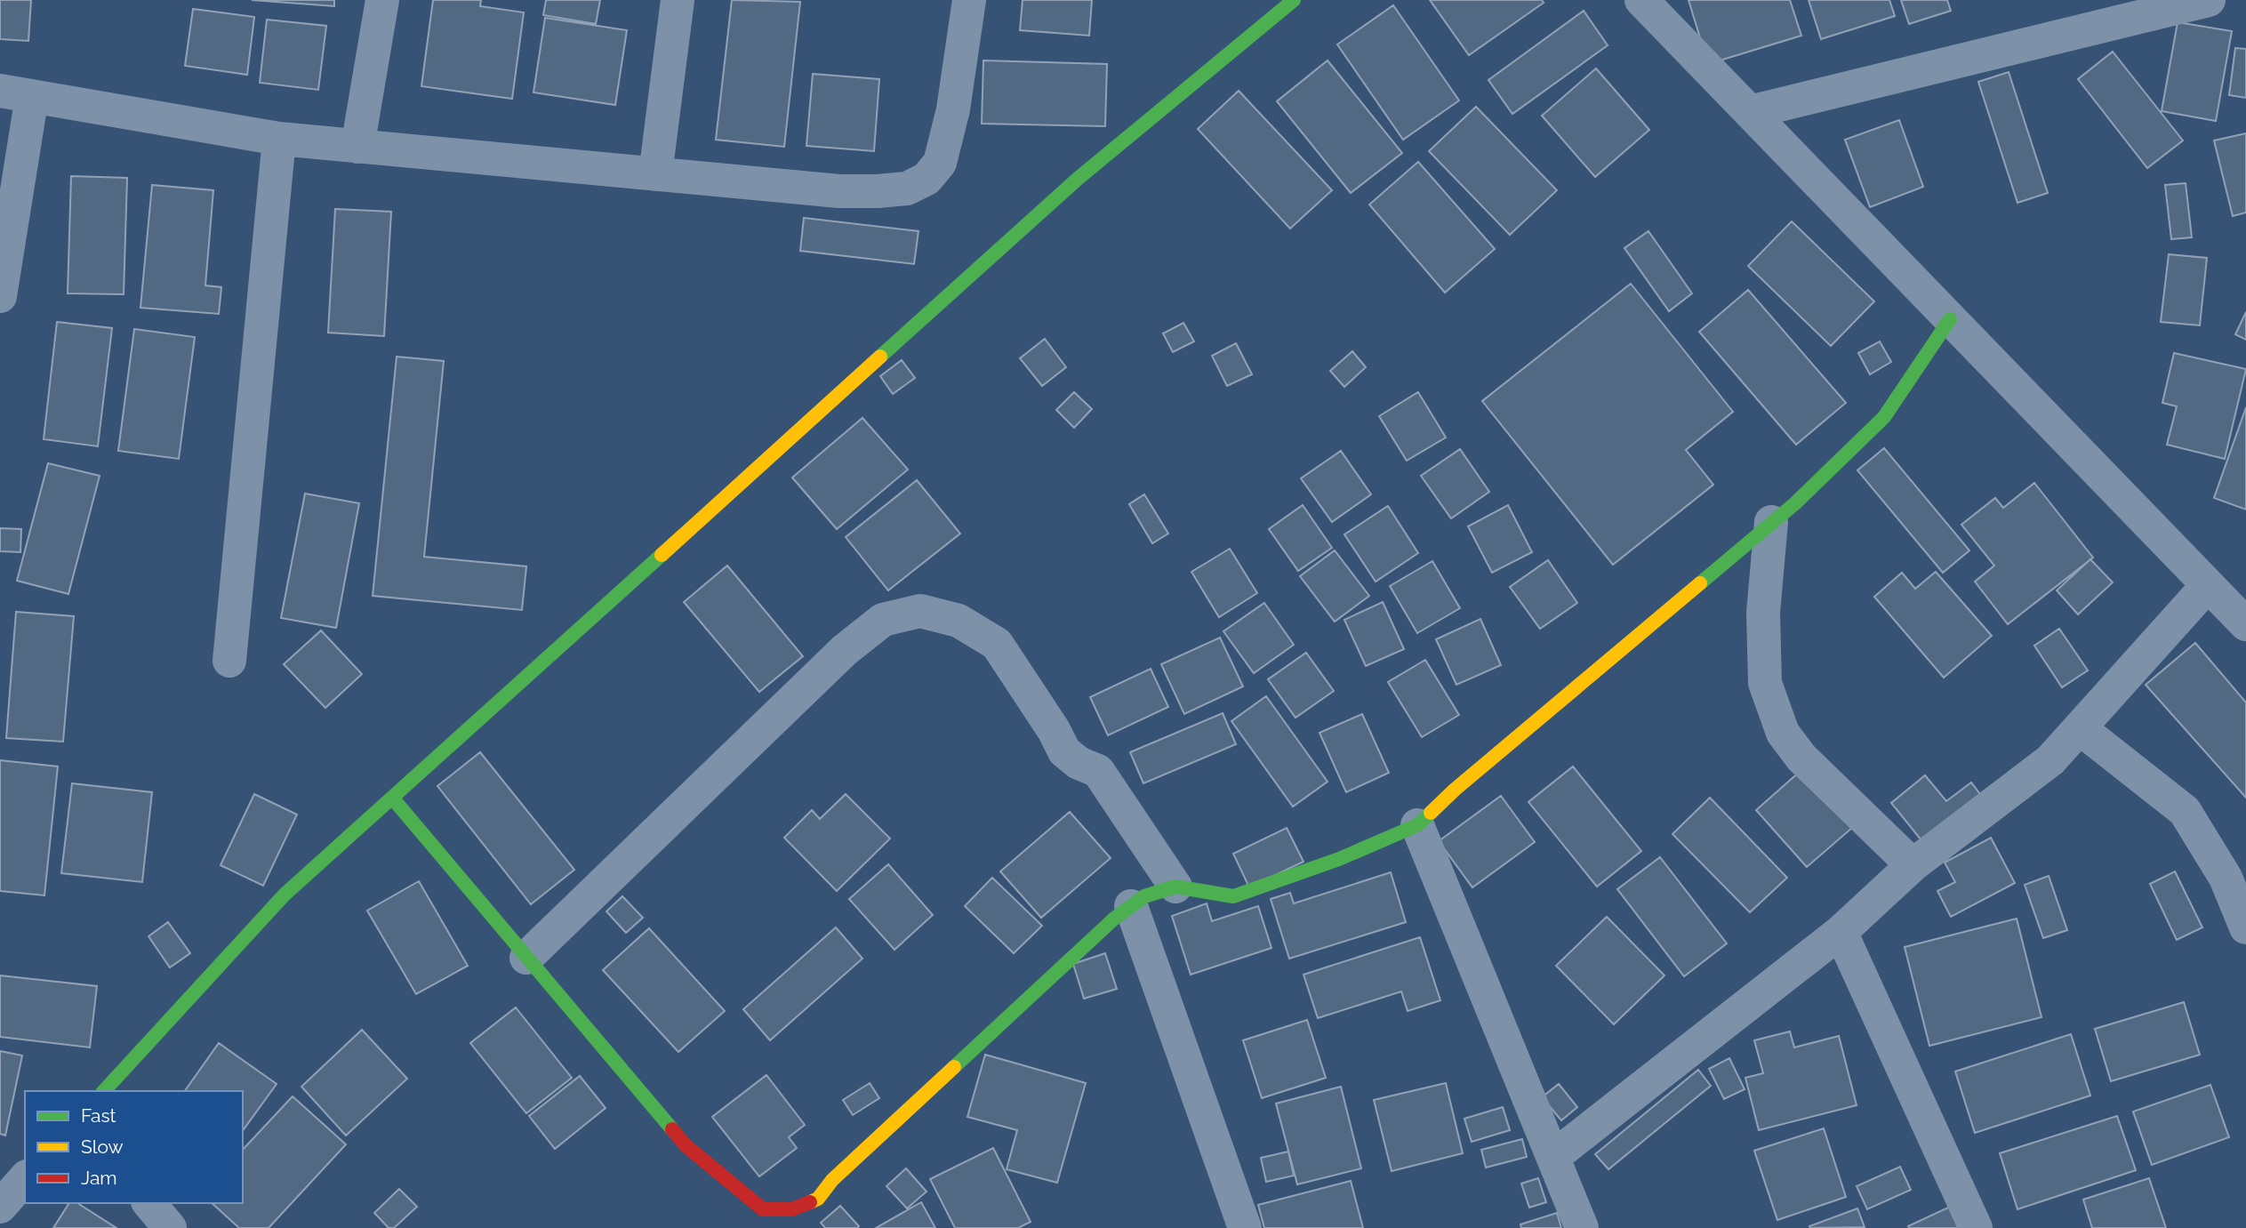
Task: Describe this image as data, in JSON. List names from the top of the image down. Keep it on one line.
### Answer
{"legend":["Fast","Slow","Jam"]}
